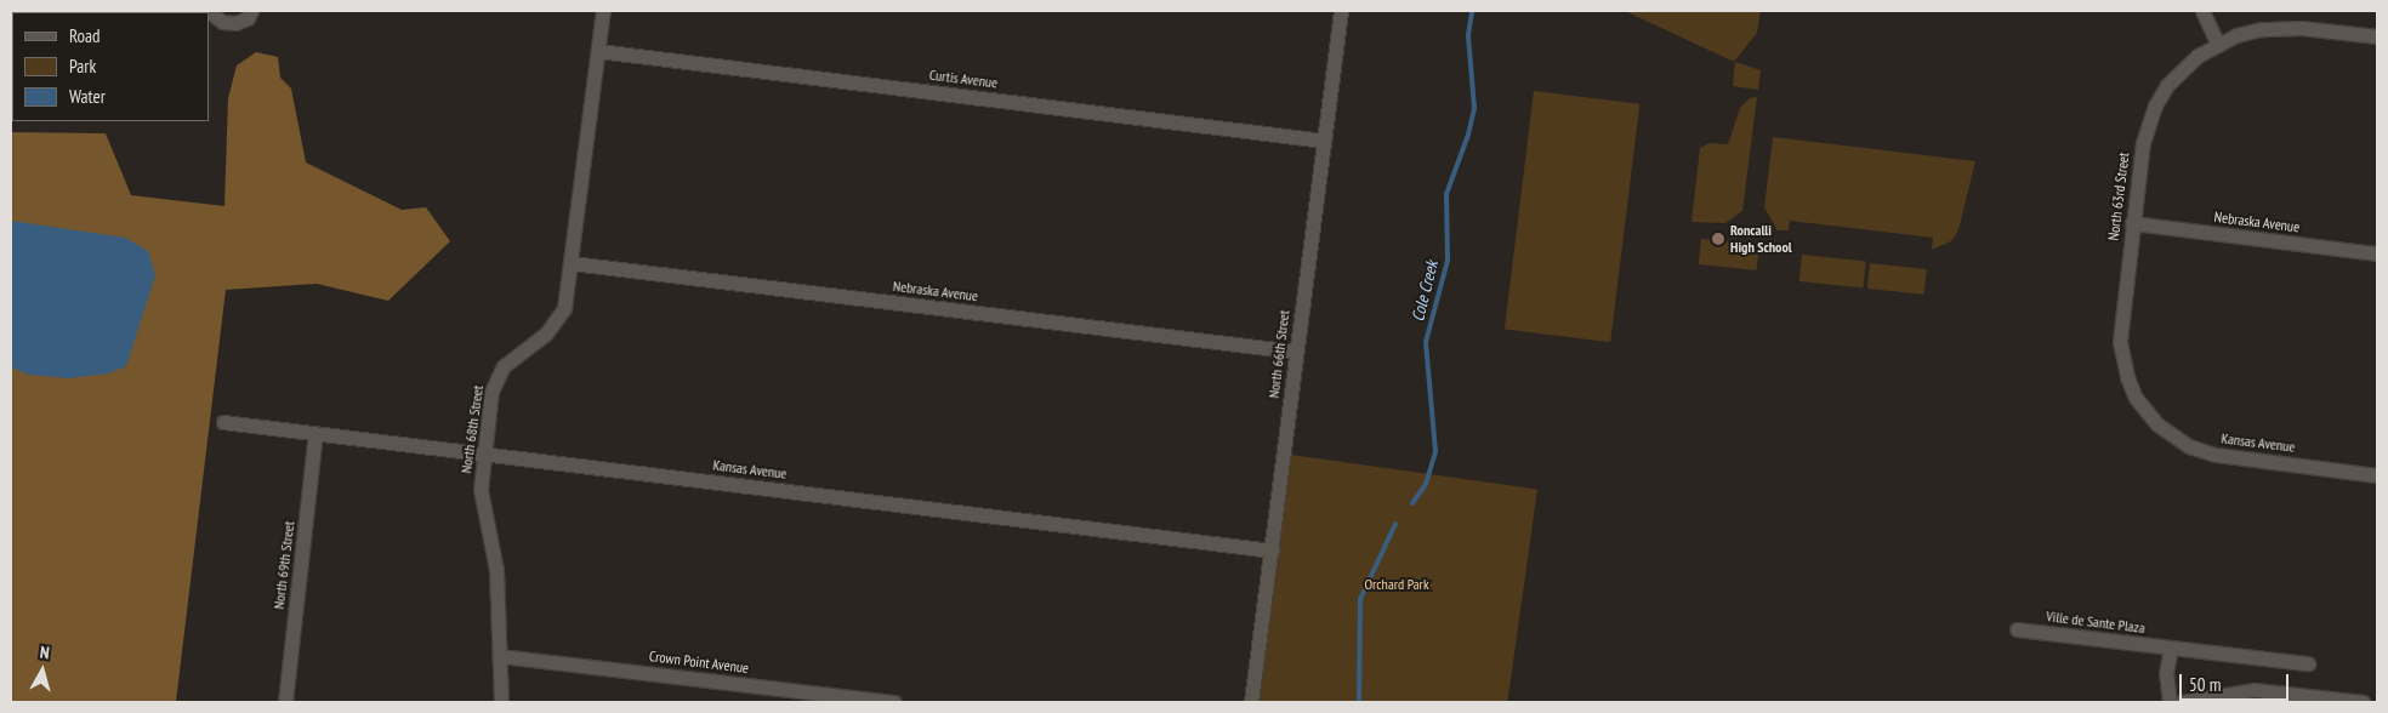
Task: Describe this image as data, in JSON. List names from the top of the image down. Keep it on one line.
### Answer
{"streets":{"street":["Curtis Avenue","North 63rd Street","Nebraska Avenue","North 66th Street","North 68th Street","Kansas Avenue","North 69th Street","Ville de Sante Plaza","Crown Point Avenue"]},"crossings":[["Curtis Avenue","North 66th Street"],["Curtis Avenue","North 68th Street"],["North 63rd Street","Nebraska Avenue"],["North 63rd Street","Kansas Avenue"],["Nebraska Avenue","North 66th Street"],["Nebraska Avenue","North 68th Street"],["North 66th Street","Kansas Avenue"],["North 68th Street","Kansas Avenue"],["North 68th Street","Crown Point Avenue"],["Kansas Avenue","North 69th Street"]],"water":["Cole Creek"],"parks":["Orchard Park"],"places":["Roncalli High School"],"legend":["Road","Park","Water"],"scale_bar":"50 m","north":"top"}
